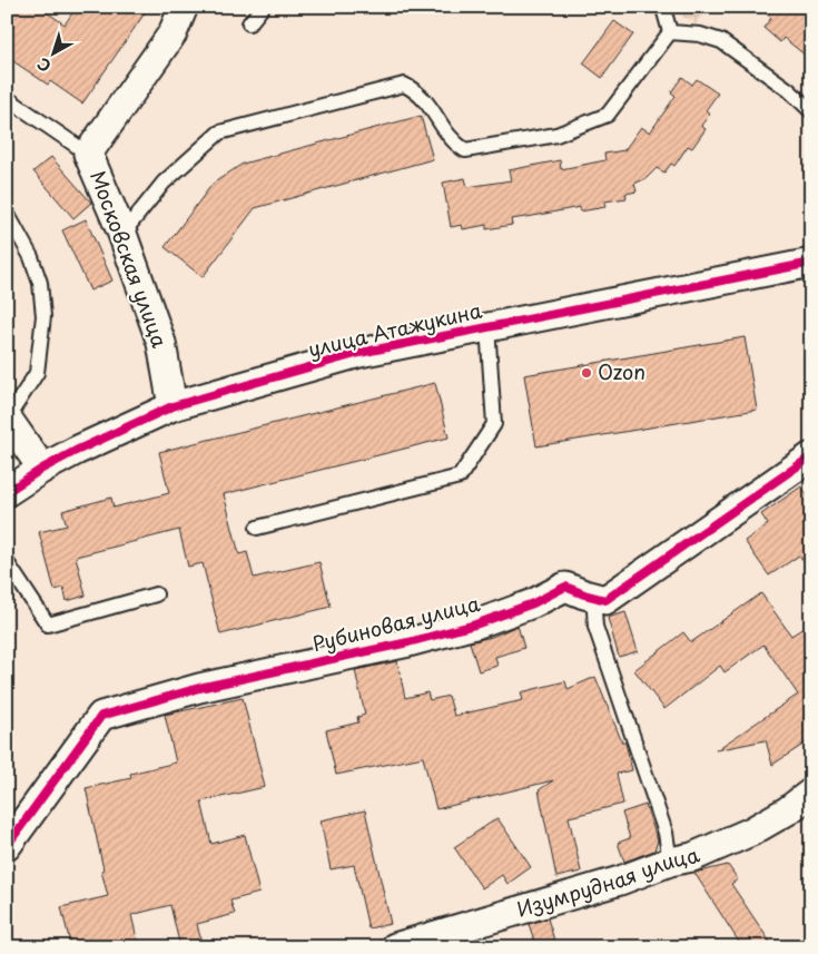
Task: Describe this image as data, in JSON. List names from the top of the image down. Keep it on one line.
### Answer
{"streets":{"street":["Московская улица","улица Атажукина","Рубиновая улица","Изумрудная улица"]},"crossings":[["Московская улица","улица Атажукина"]],"places":["Ozon"],"north":"bottom left"}
